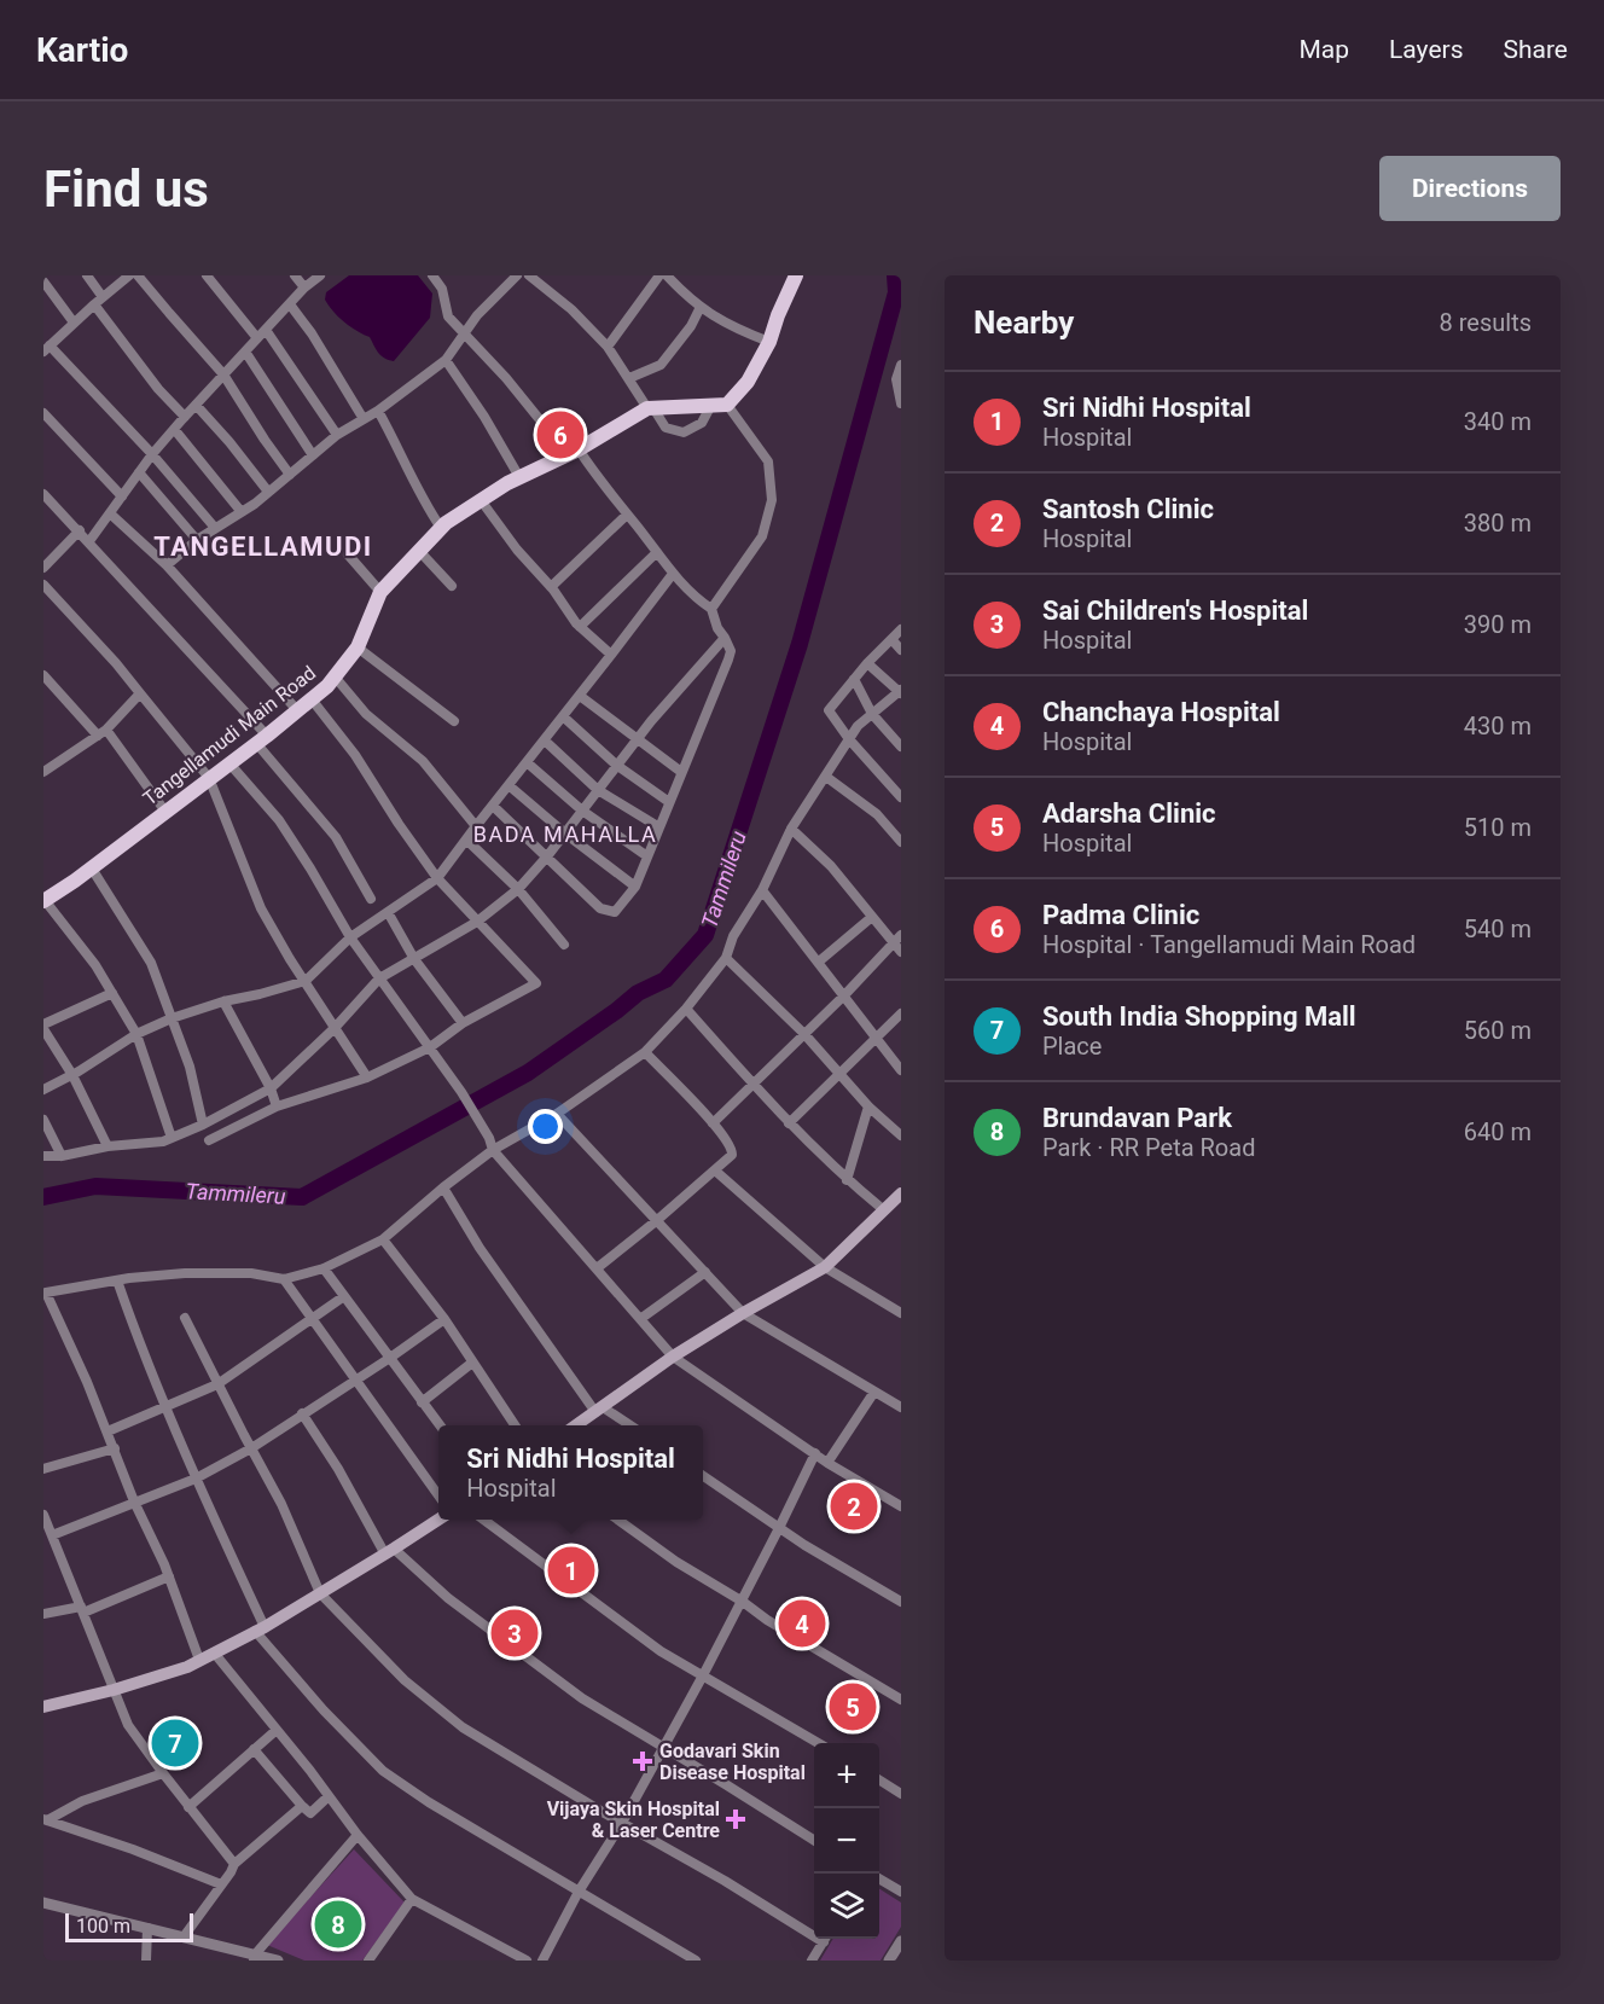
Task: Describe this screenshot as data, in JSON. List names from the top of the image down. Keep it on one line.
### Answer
{"streets":{"main road":["Tangellamudi Main Road"]},"districts":["TANGELLAMUDI","BADA MAHALLA"],"water":["Tammileru"],"places":{"health":["Godavari Skin Disease Hospital","Vijaya Skin Hospital & Laser Centre"]},"scale_bar":"100 m","page":{"header":"Kartio","nav":["Map","Layers","Share"],"buttons":"Directions","title":"Find us","heading":["Nearby","8 results"],"list":[{"mark":"1","name":"Sri Nidhi Hospital","note":"Hospital","value":"340 m"},{"mark":"2","name":"Santosh Clinic","note":"Hospital","value":"380 m"},{"mark":"3","name":"Sai Children's Hospital","note":"Hospital","value":"390 m"},{"mark":"4","name":"Chanchaya Hospital","note":"Hospital","value":"430 m"},{"mark":"5","name":"Adarsha Clinic","note":"Hospital","value":"510 m"},{"mark":"6","name":"Padma Clinic","note":"Hospital · Tangellamudi Main Road","value":"540 m"},{"mark":"7","name":"South India Shopping Mall","note":"Place","value":"560 m"},{"mark":"8","name":"Brundavan Park","note":"Park · RR Peta Road","value":"640 m"}],"pins":["6","2","1","4","3","5","7","8"],"popup":["Sri Nidhi Hospital","Hospital"],"map_buttons":["+","−"],"scale":"100 m"}}
